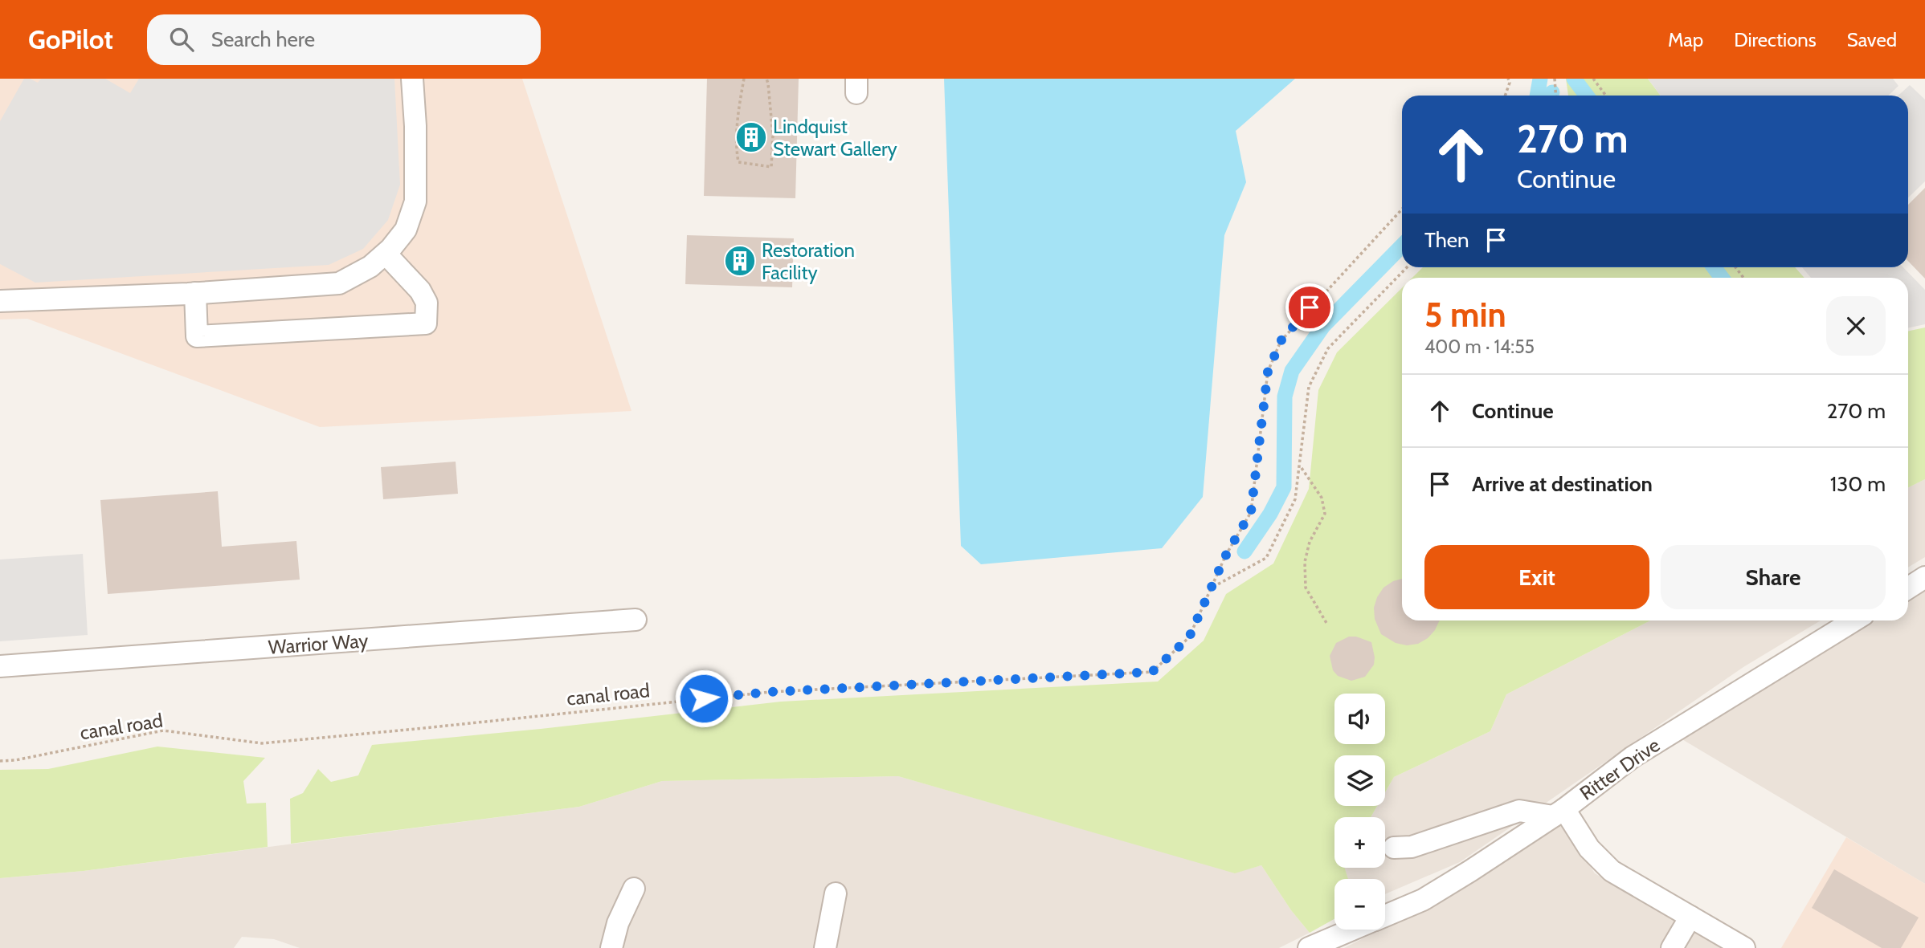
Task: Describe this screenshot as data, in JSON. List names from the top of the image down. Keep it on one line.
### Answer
{"streets":{"street":["Warrior Way","Ritter Drive"],"path":["canal road"]},"places":{"building":["Lindquist Stewart Gallery","Restoration Facility"]},"page":{"header":"GoPilot","search":"Search here","nav":["Map","Directions","Saved"],"turn":["270 m","Continue"],"then":"Then","heading":["5 min","400 m · 14:55"],"list":[{"name":"Continue","value":"270 m"},{"name":"Arrive at destination","value":"130 m"}],"buttons":["Exit","Share"],"map_buttons":["+","−"]}}
